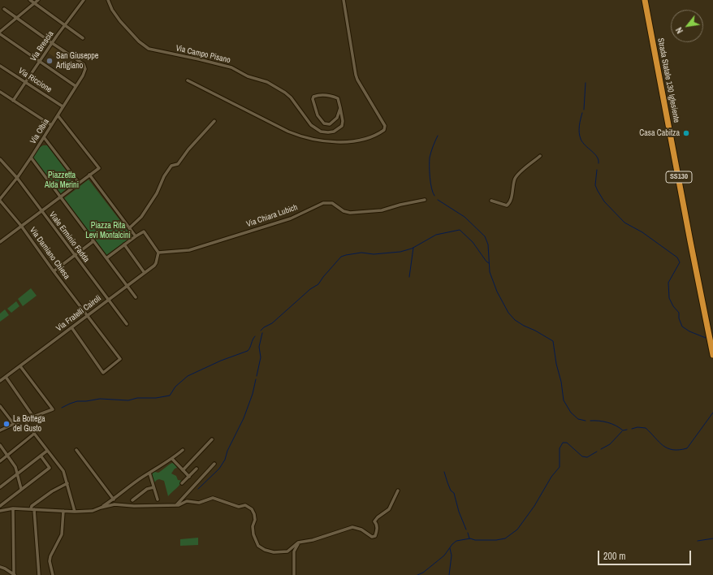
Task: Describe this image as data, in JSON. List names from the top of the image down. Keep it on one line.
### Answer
{"streets":{"highway":["Strada Statale 130 Iglesiente","SS130"],"street":["Via Brescia","Via Campo Pisano","Via Riccione","Via Olbia","Via Chiara Lubich","Viale Erminio Fadda","Via Damiano Chiesa","Via Fratelli Cairoli"]},"crossings":[["Via Brescia","Via Riccione"],["Via Brescia","Via Olbia"],["Via Riccione","Via Olbia"],["Via Olbia","Viale Erminio Fadda"],["Via Olbia","Via Damiano Chiesa"],["Via Chiara Lubich","Via Fratelli Cairoli"],["Viale Erminio Fadda","Via Fratelli Cairoli"],["Via Damiano Chiesa","Via Fratelli Cairoli"]],"parks":["Piazzetta Alda Merini","Piazza Rita Levi Montalcini"],"places":["San Giuseppe Artigiano","Casa Cabitza","La Bottega del Gusto"],"scale_bar":"200 m","north":"bottom left"}
